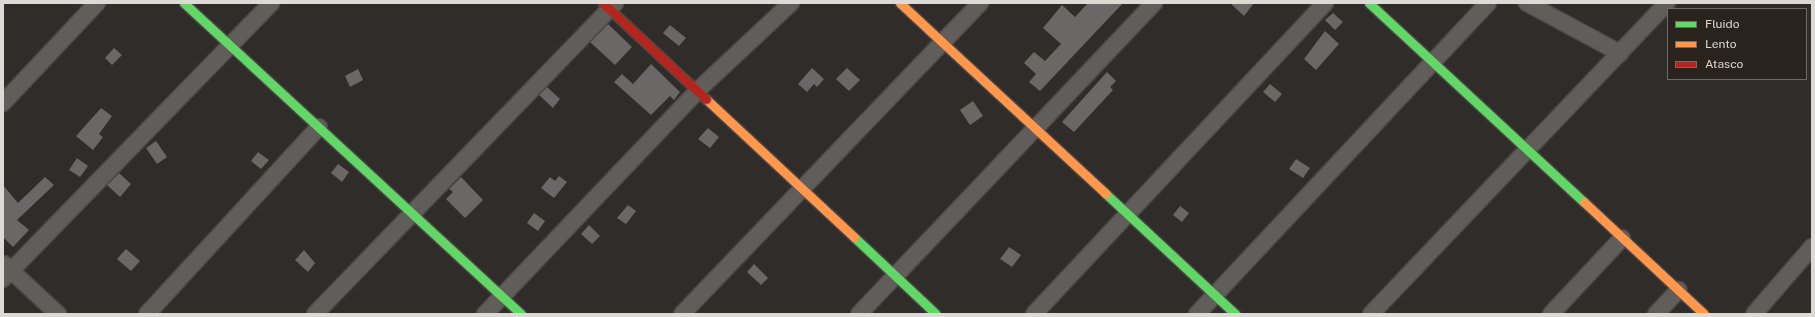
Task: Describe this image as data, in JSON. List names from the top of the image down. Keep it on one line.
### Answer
{"legend":["Fluido","Lento","Atasco"]}
